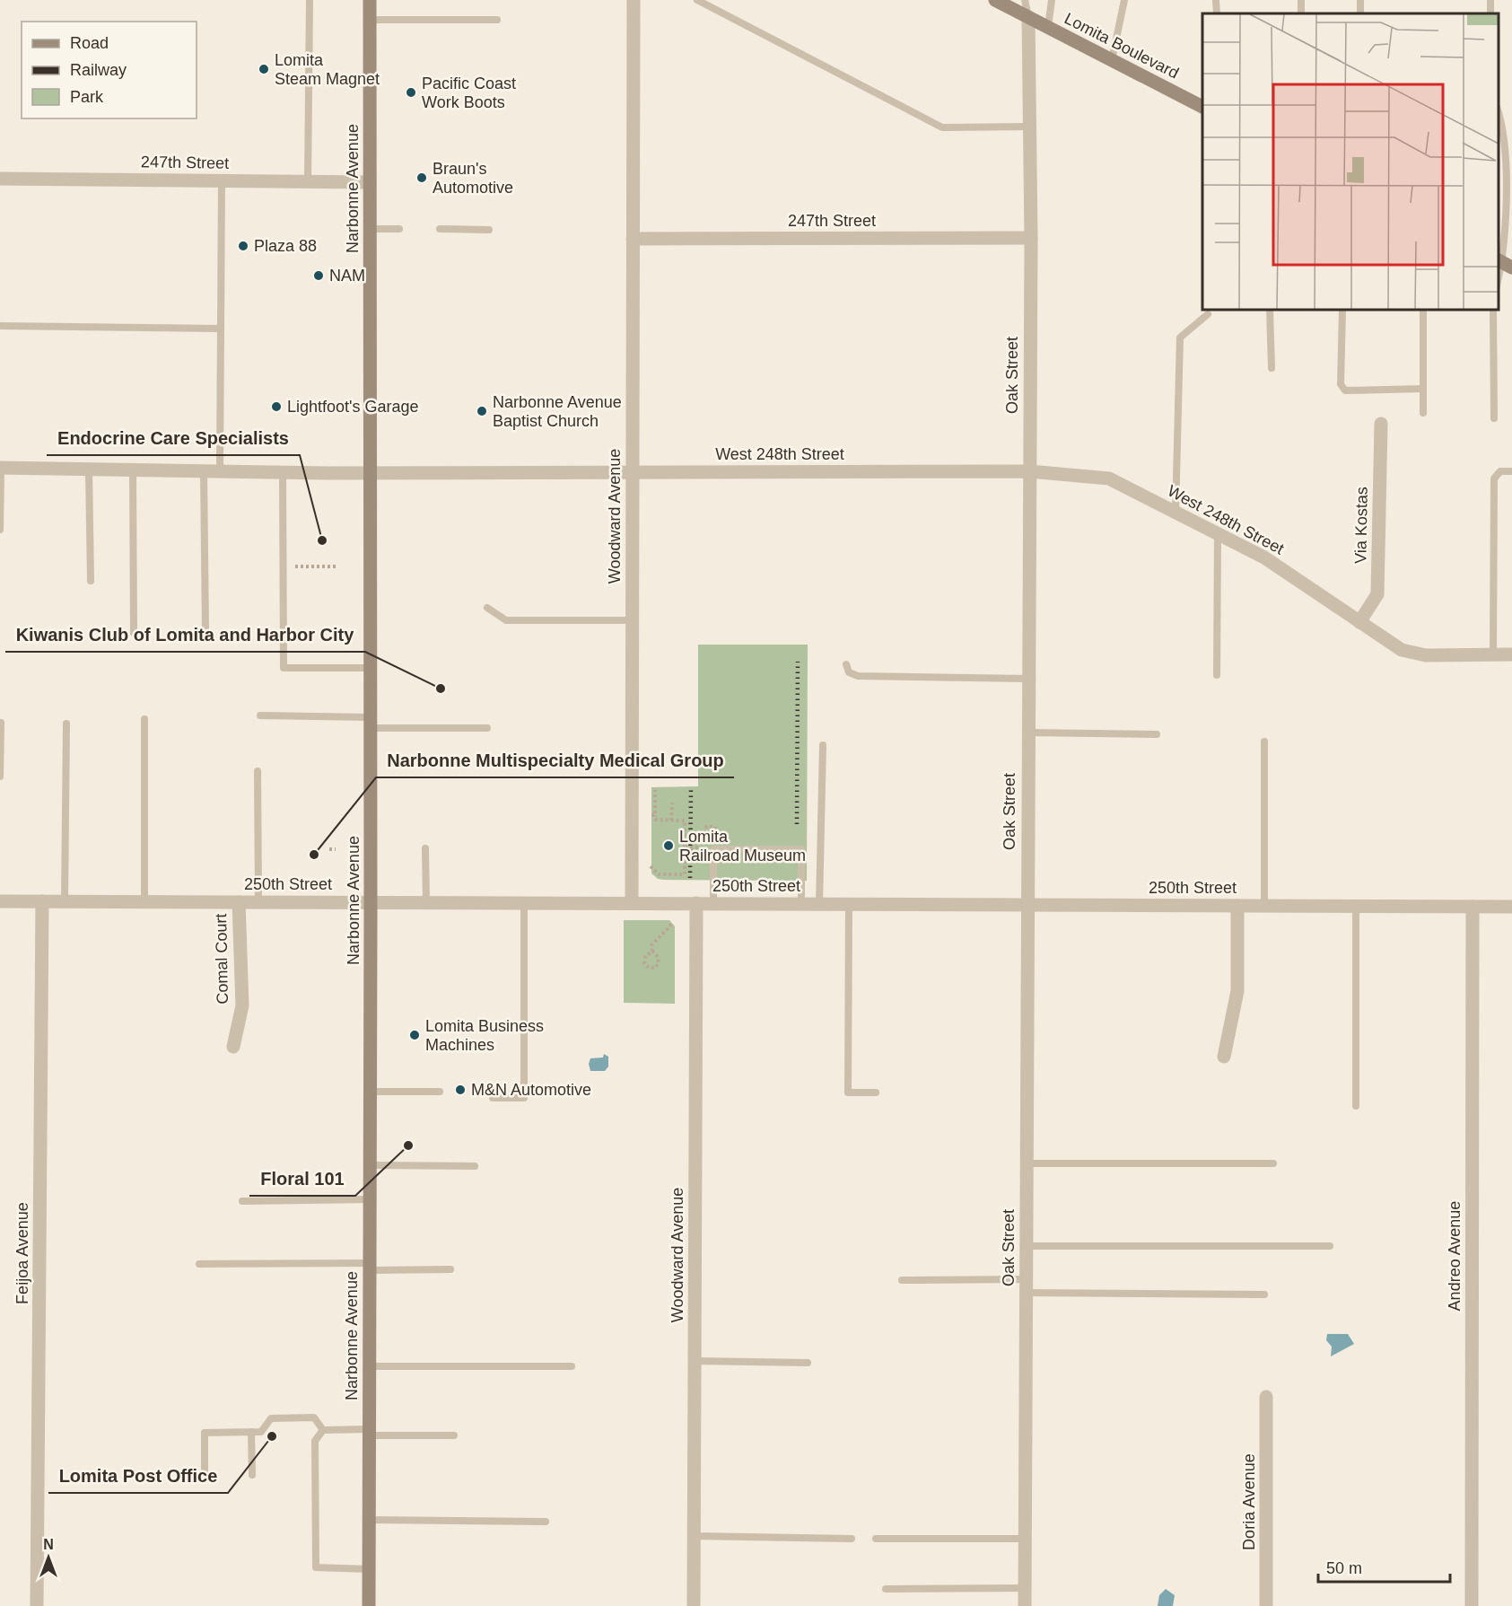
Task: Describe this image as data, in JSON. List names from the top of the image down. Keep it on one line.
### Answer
{"streets":{"main road":["Lomita Boulevard","Narbonne Avenue"],"street":["247th Street","Oak Street","West 248th Street","Woodward Avenue","Via Kostas","250th Street","Comal Court","Feijoa Avenue","Andreo Avenue","Doria Avenue"]},"crossings":[["Lomita Boulevard","Oak Street"],["247th Street","Narbonne Avenue"],["247th Street","Oak Street"],["247th Street","Woodward Avenue"],["Narbonne Avenue","West 248th Street"],["Narbonne Avenue","250th Street"],["Oak Street","West 248th Street"],["Oak Street","250th Street"],["West 248th Street","Woodward Avenue"],["West 248th Street","Via Kostas"],["Woodward Avenue","250th Street"],["250th Street","Comal Court"],["250th Street","Feijoa Avenue"],["250th Street","Andreo Avenue"]],"places":["Lomita Steam Magnet","Pacific Coast Work Boots","Braun's Automotive","Plaza 88","NAM","Lightfoot's Garage","Narbonne Avenue Baptist Church","Endocrine Care Specialists","Kiwanis Club of Lomita and Harbor City","Lomita Railroad Museum","Narbonne Multispecialty Medical Group","Lomita Business Machines","M&N Automotive","Floral 101","Lomita Post Office"],"legend":["Road","Railway","Park"],"scale_bar":"50 m","north":"top"}
